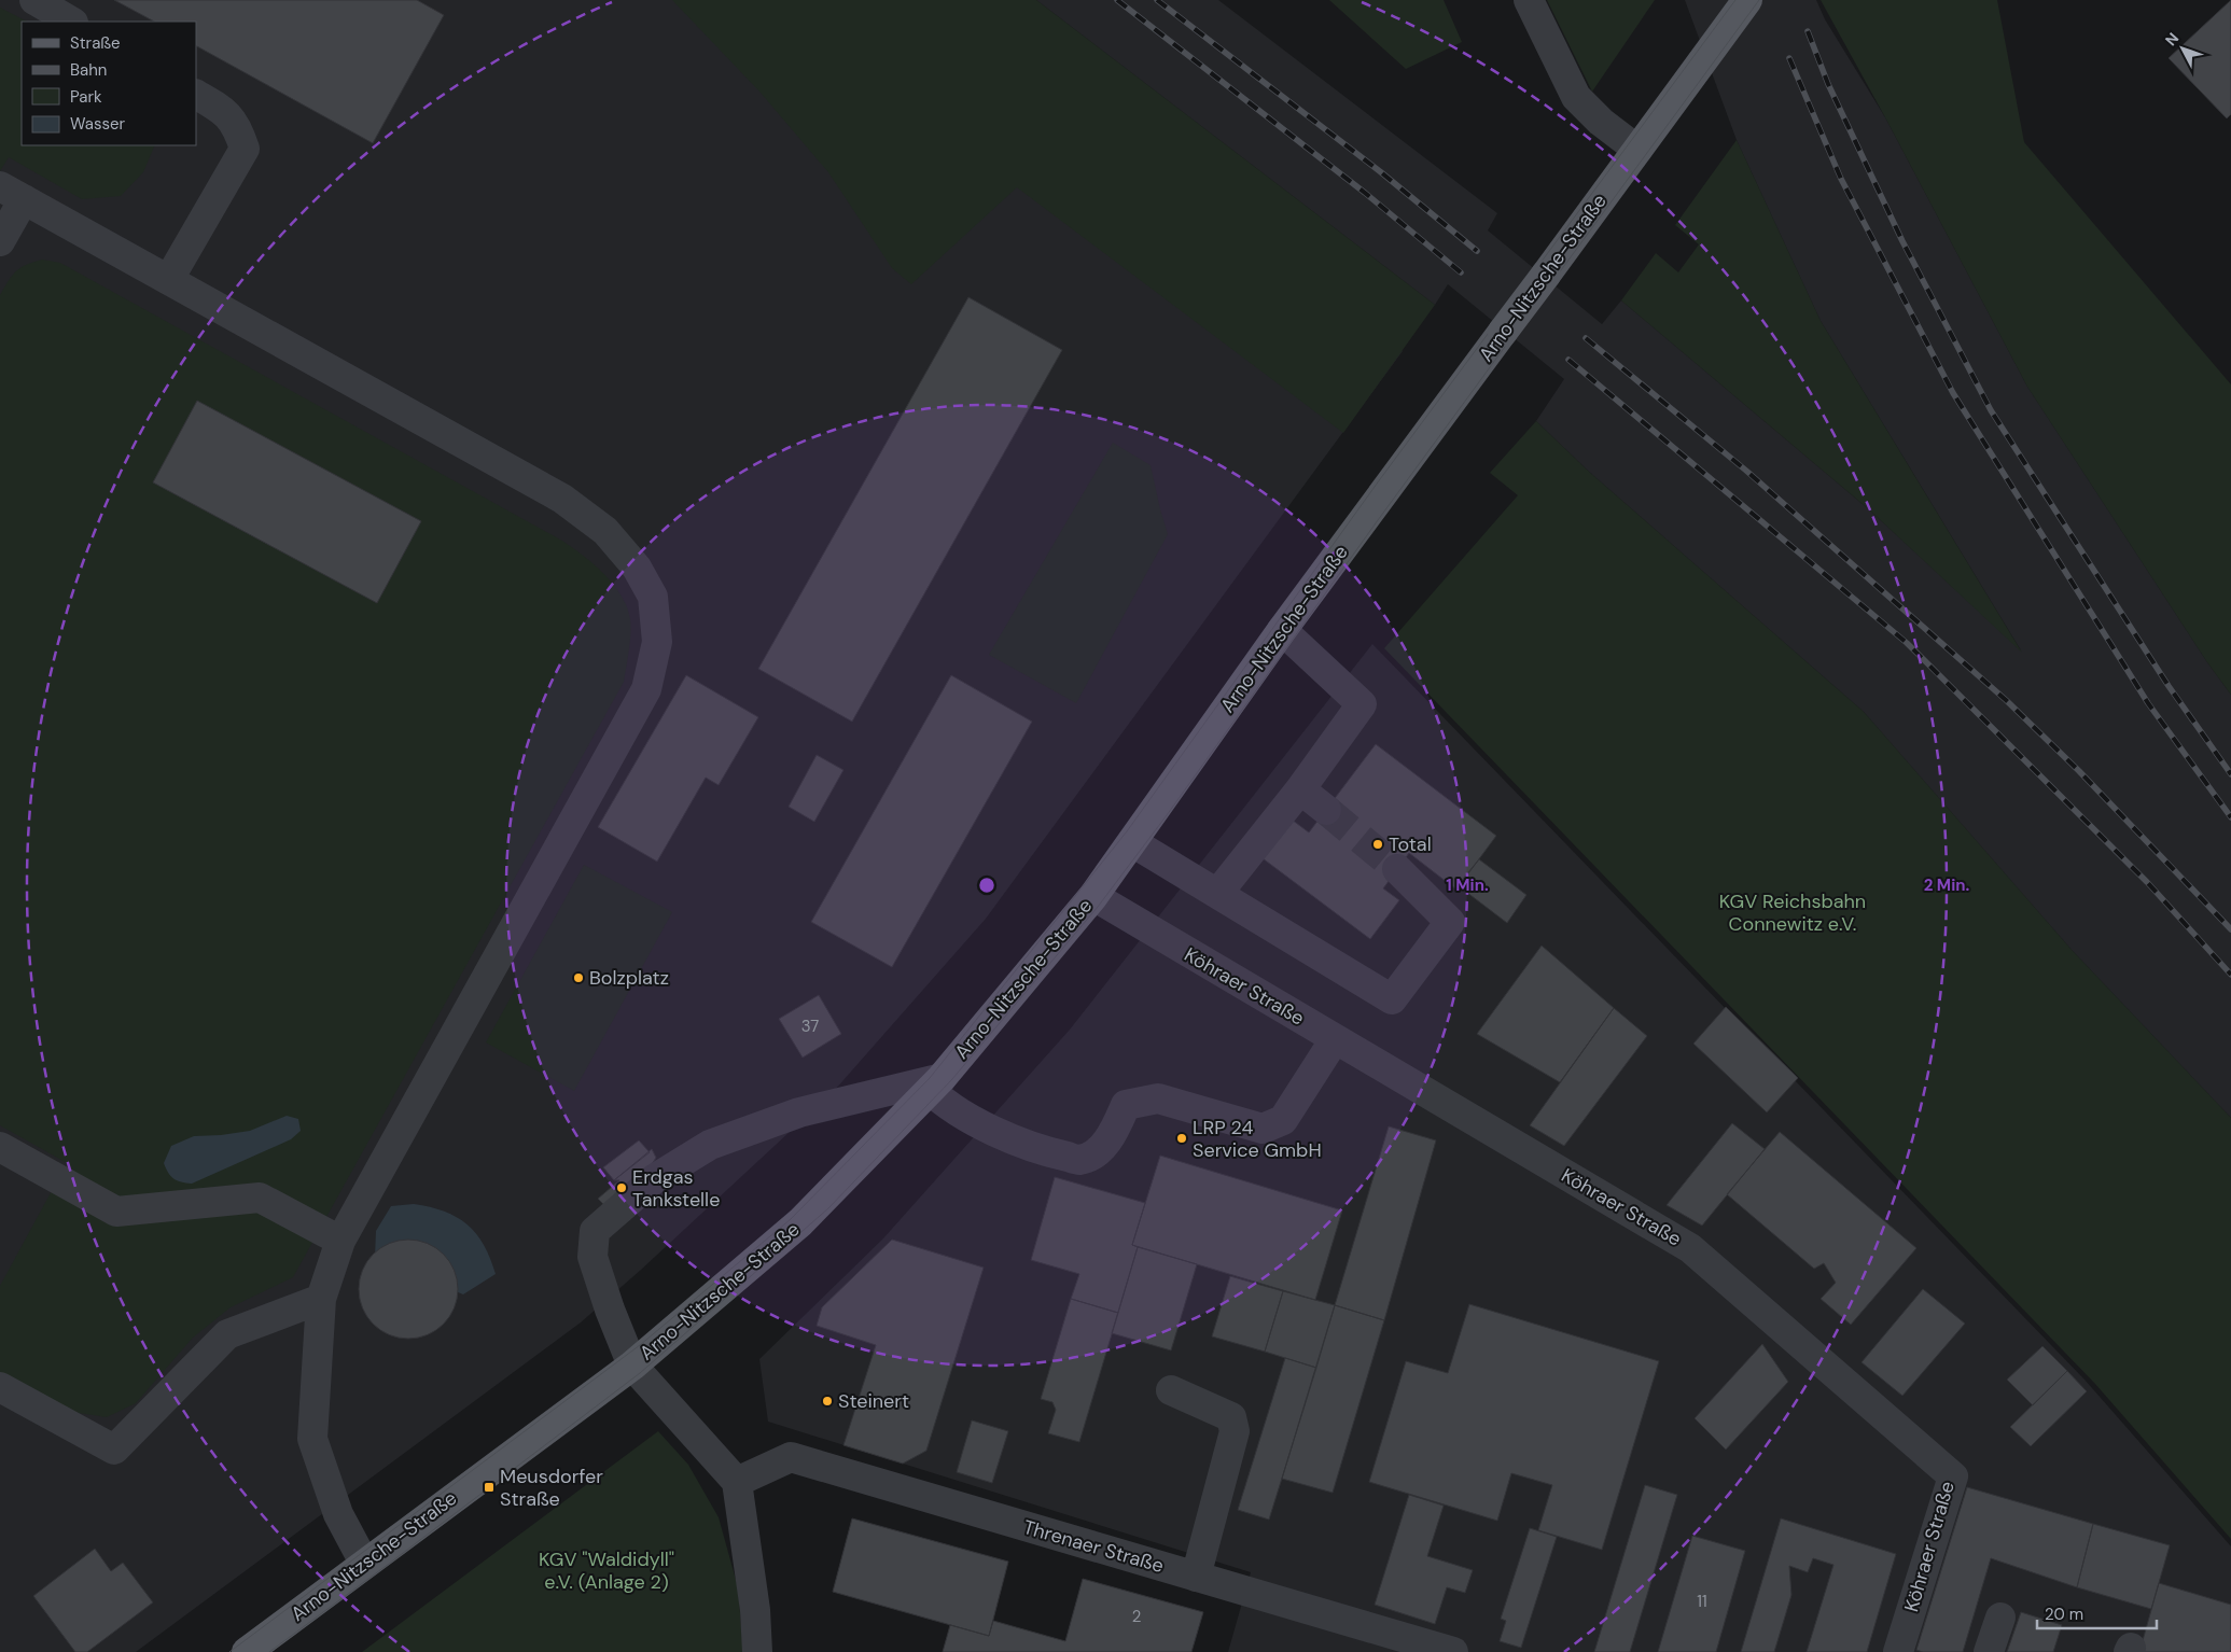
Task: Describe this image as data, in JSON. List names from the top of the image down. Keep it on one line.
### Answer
{"streets":{"main road":["Arno-Nitzsche-Straße"],"street":["Köhraer Straße","Threnaer Straße"]},"crossings":[["Arno-Nitzsche-Straße","Köhraer Straße"]],"parks":["KGV Reichsbahn Connewitz e.V.","KGV \"Waldidyll\" e.V. (Anlage 2)"],"places":{"other":["Total","Bolzplatz","LRP 24 Service GmbH","Erdgas Tankstelle","Steinert"],"transit":["Meusdorfer Straße"]},"house_numbers":["37","11","2"],"legend":["Straße","Bahn","Park","Wasser"],"scale_bar":"20 m","north":"top left","rings":["1 Min.","2 Min."]}
